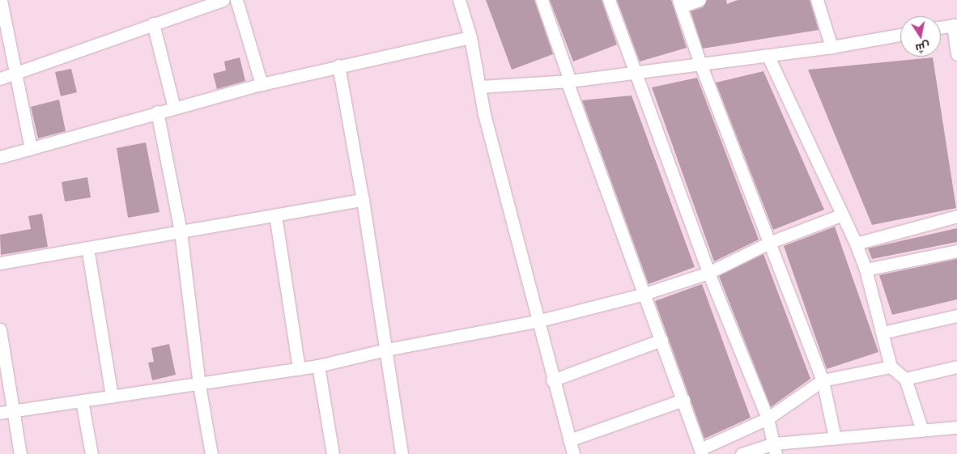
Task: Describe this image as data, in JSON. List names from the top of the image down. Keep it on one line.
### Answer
{"north":"bottom"}
